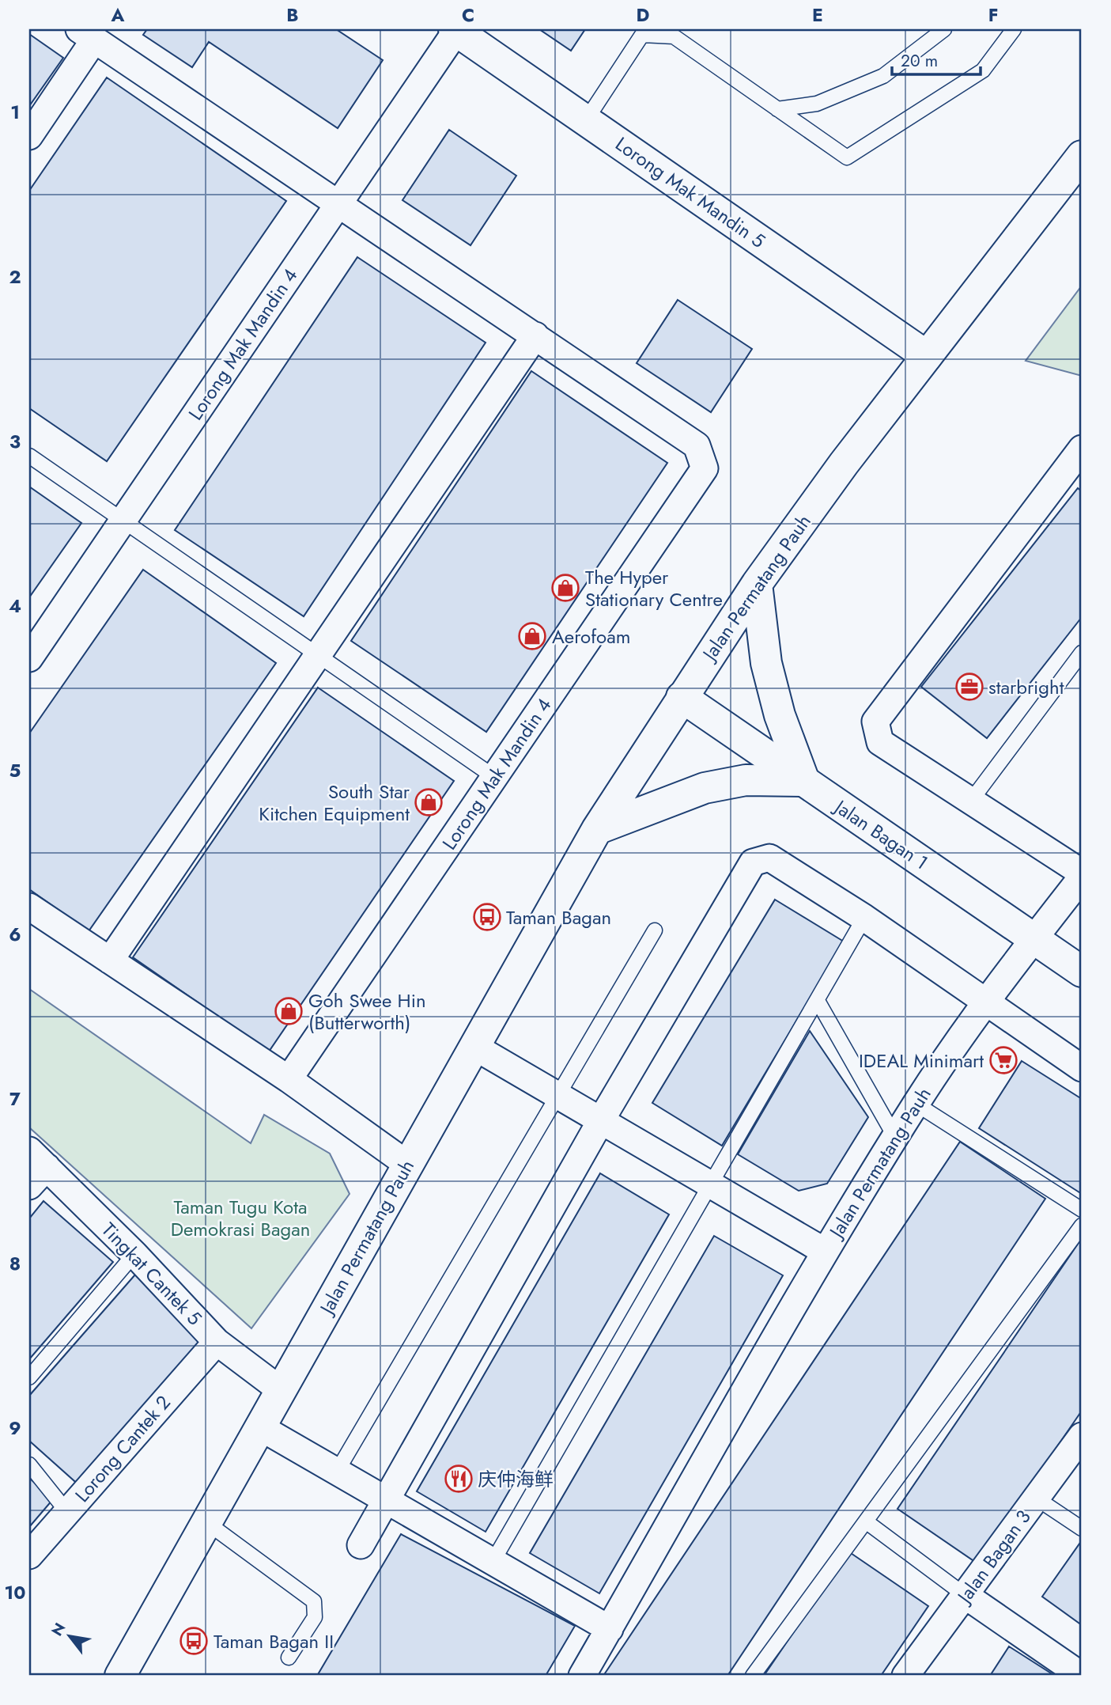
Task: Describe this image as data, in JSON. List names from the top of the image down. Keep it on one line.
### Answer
{"streets":{"main road":["Lorong Mak Mandin 5","Jalan Permatang Pauh","Jalan Bagan 1"],"street":["Lorong Mak Mandin 4","Tingkat Cantek 5","Lorong Cantek 2","Jalan Bagan 3"]},"crossings":[["Lorong Mak Mandin 5","Lorong Mak Mandin 4"],["Lorong Mak Mandin 5","Jalan Permatang Pauh"],["Jalan Permatang Pauh","Jalan Bagan 1"],["Jalan Permatang Pauh","Tingkat Cantek 5"],["Tingkat Cantek 5","Lorong Cantek 2"]],"parks":["Taman Tugu Kota Demokrasi Bagan"],"places":{"shop":["The Hyper Stationary Centre","Aerofoam","South Star Kitchen Equipment","Goh Swee Hin (Butterworth)"],"office":["starbright"],"bus stop":["Taman Bagan","Taman Bagan II"],"supermarket":["IDEAL Minimart"],"restaurant":["庆仲海鲜"]},"scale_bar":"20 m","north":"top left","grid":{"columns":["A","B","C","D","E","F"],"rows":["1","2","3","4","5","6","7","8","9","10"]}}
